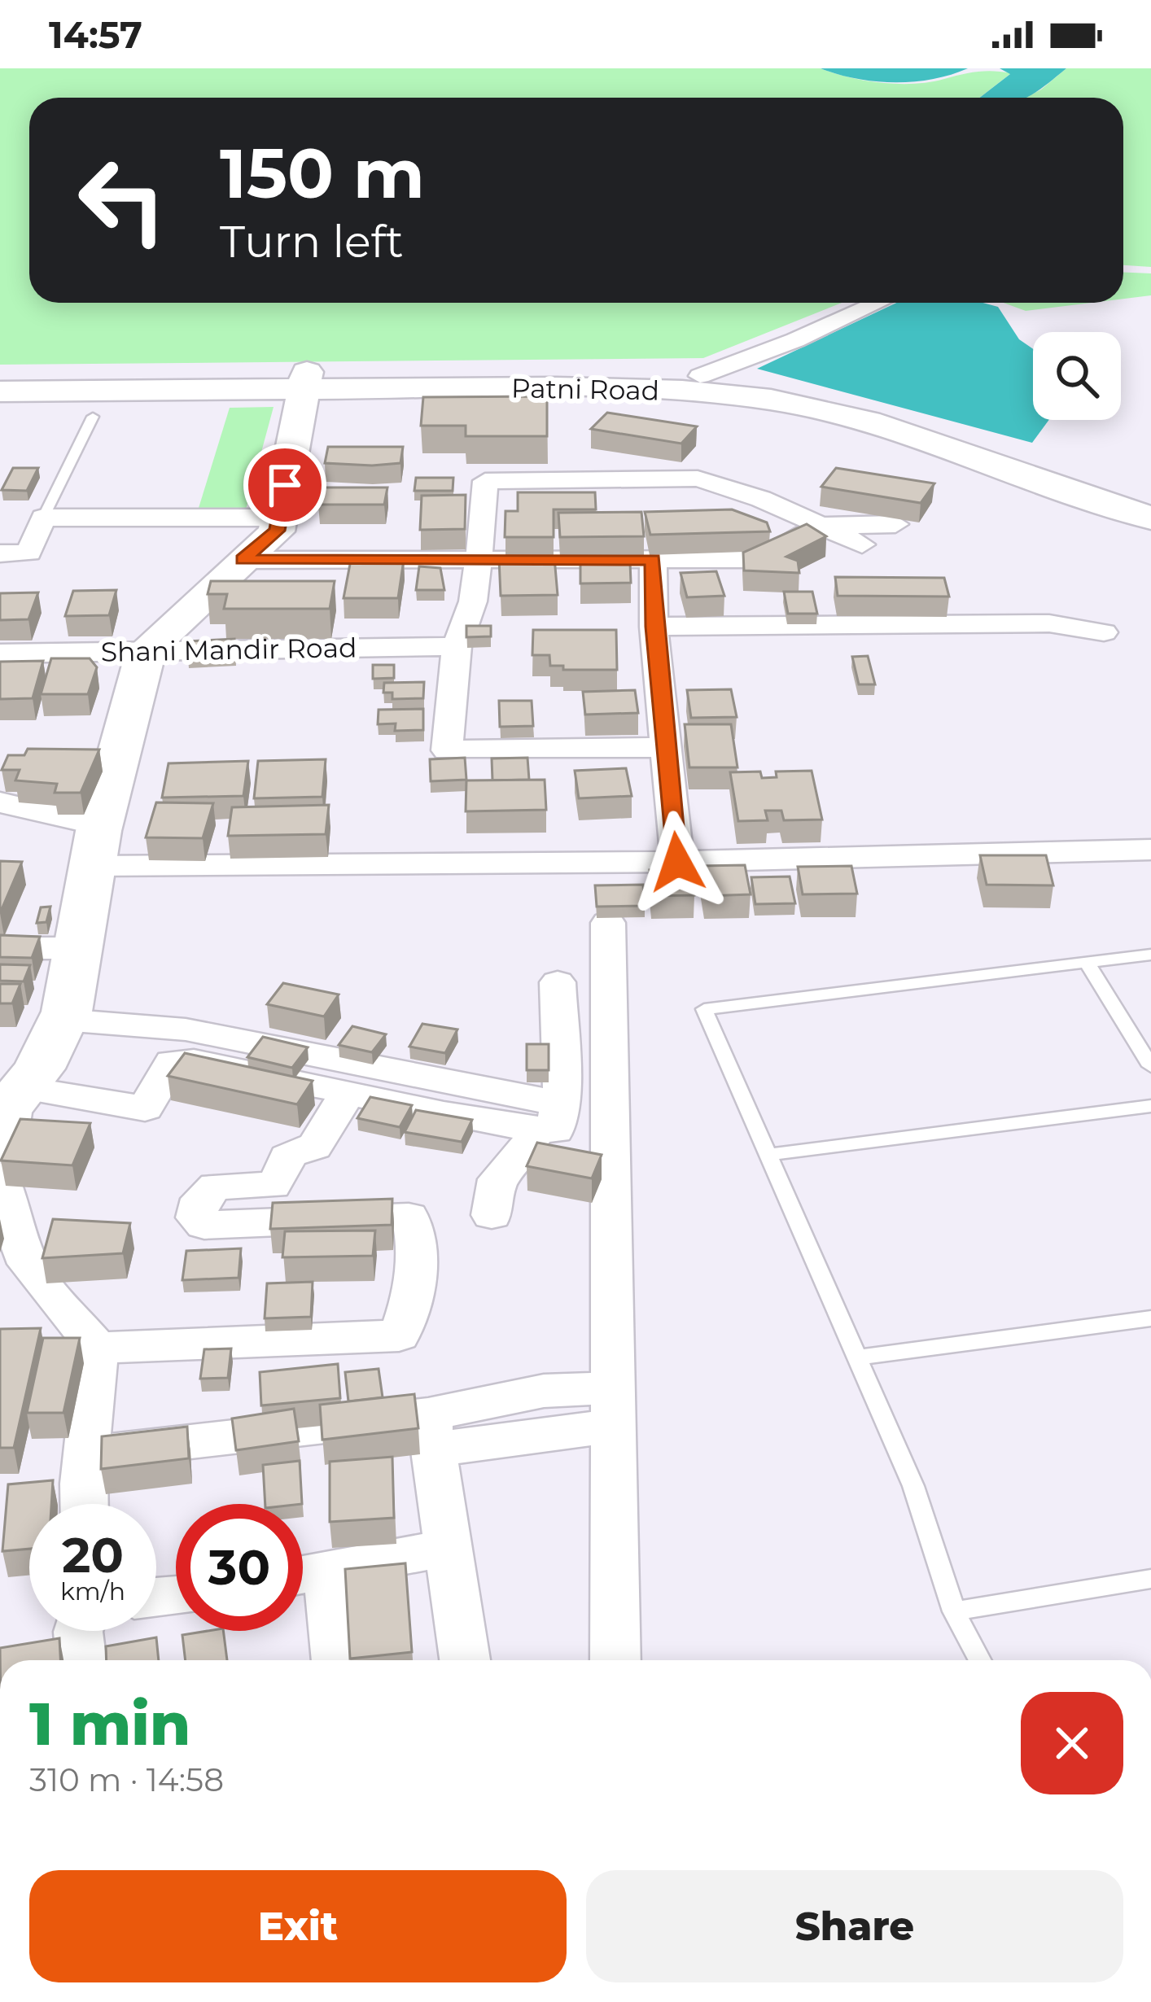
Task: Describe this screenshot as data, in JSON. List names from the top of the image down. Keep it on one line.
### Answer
{"streets":{"main road":["Patni Road"],"street":["Shani Mandir Road"]},"page":{"status":"14:57","turn":["150 m","Turn left"],"speed":"20 km/h","limit":"30","heading":["1 min","310 m · 14:58"],"buttons":["Exit","Share"]}}
